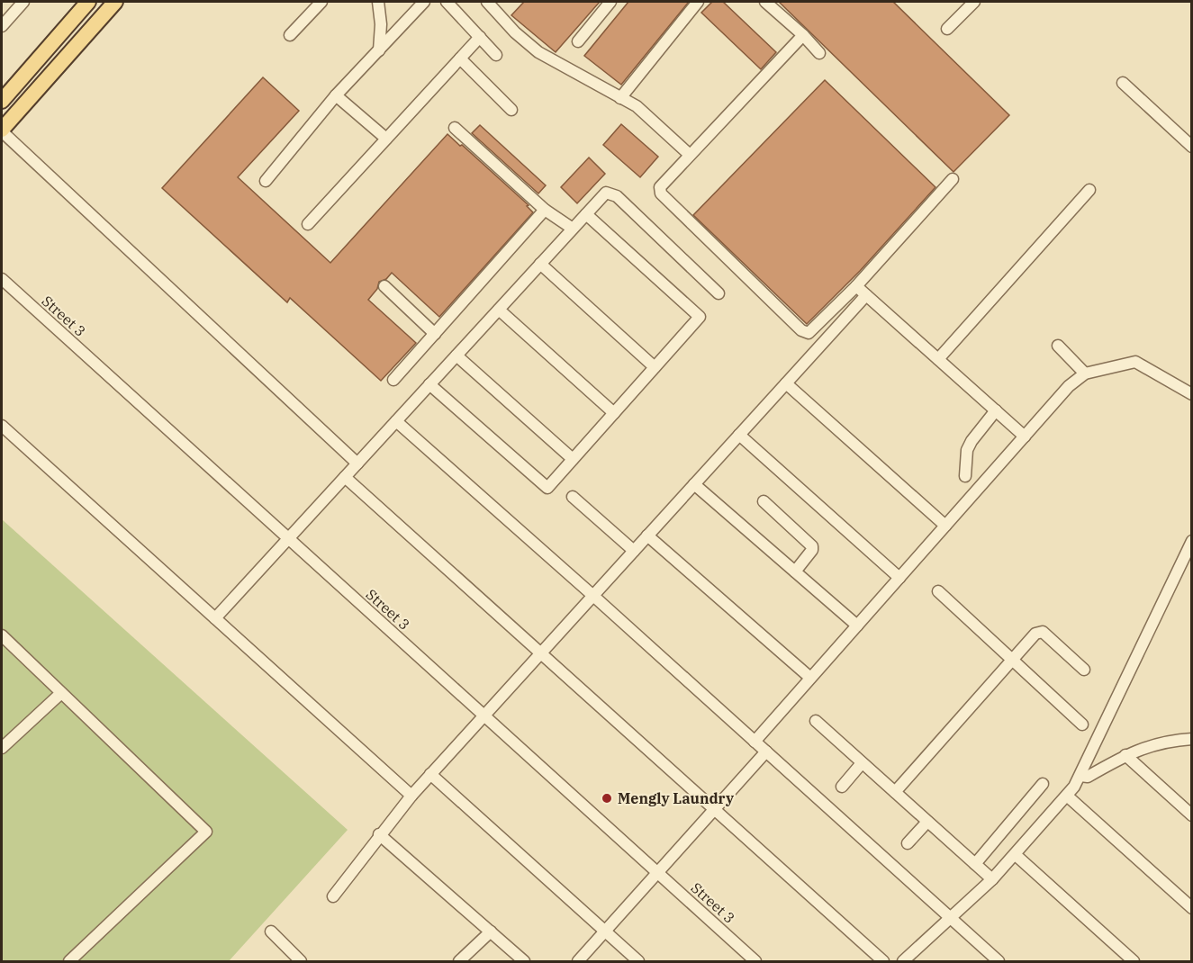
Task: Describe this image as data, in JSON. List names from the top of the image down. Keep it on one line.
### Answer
{"streets":{"street":["Street 3"]},"places":["Mengly Laundry"]}
